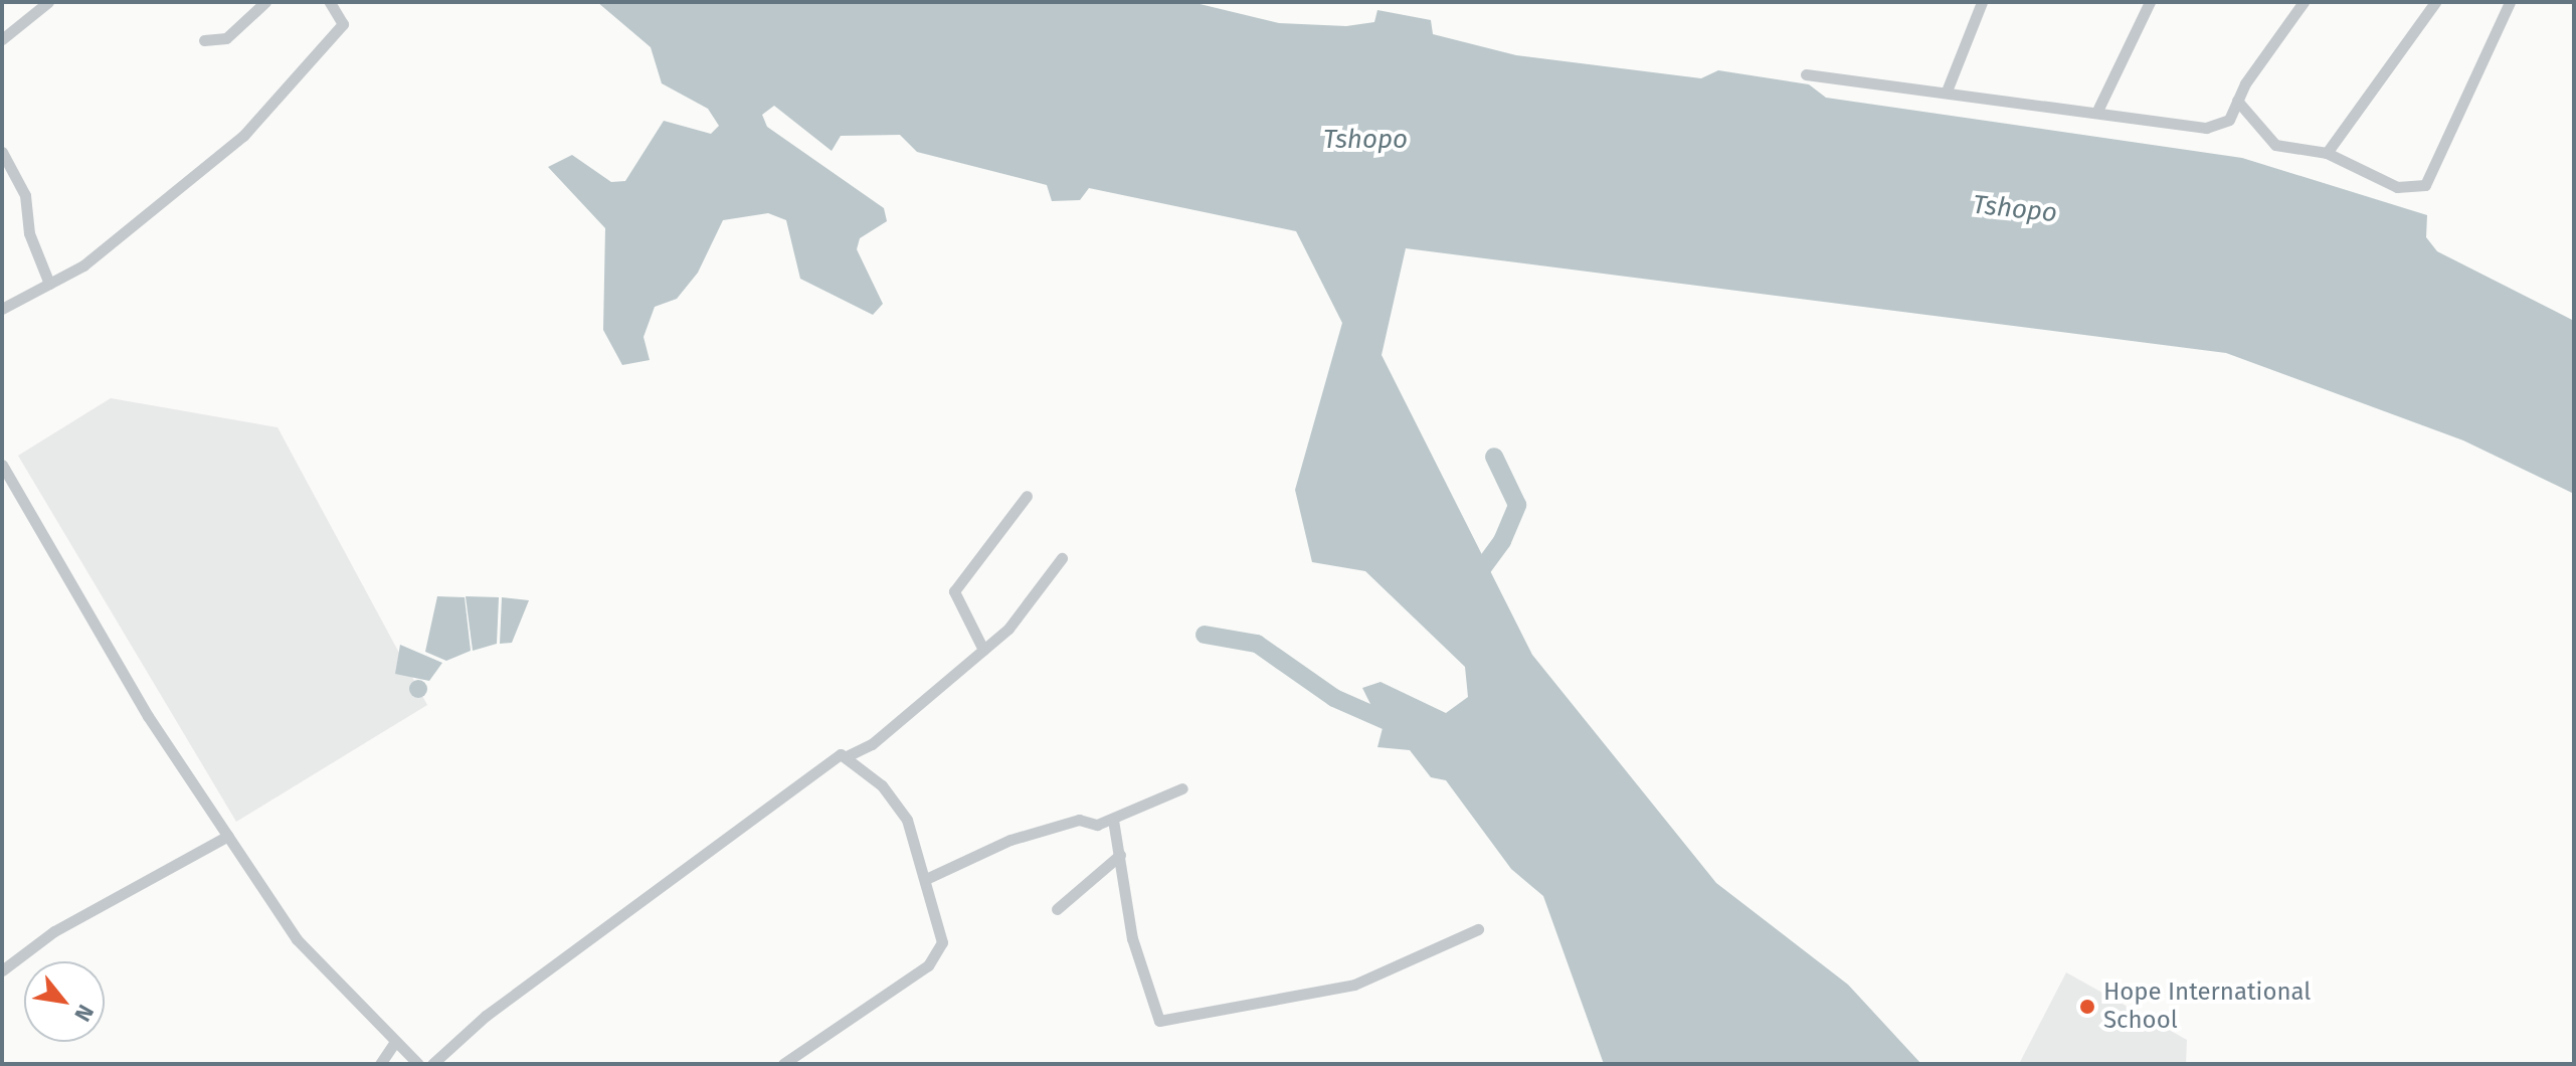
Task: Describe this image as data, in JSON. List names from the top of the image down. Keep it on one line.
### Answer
{"water":["Tshopo"],"places":["Hope International School"],"north":"bottom right"}
